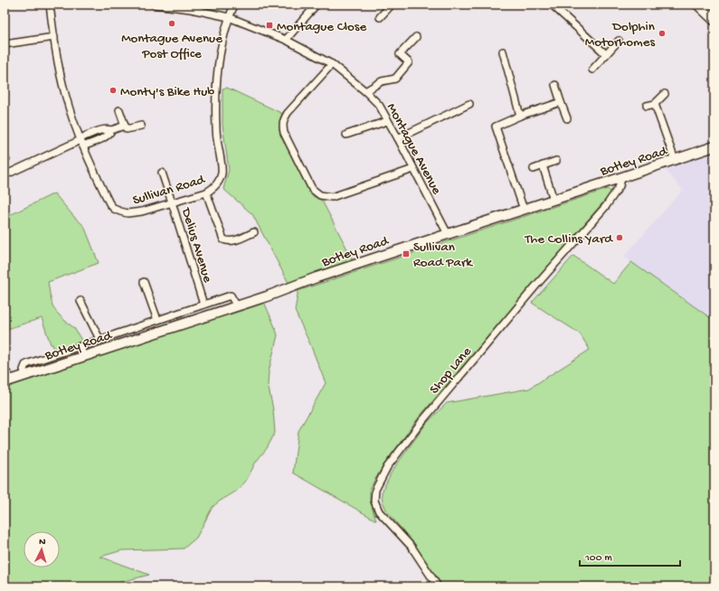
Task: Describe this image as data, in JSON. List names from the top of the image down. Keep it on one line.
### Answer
{"streets":{"main road":["Botley Road"],"street":["Montague Avenue","Sullivan Road","Delius Avenue","Shop Lane"]},"crossings":[["Montague Avenue","Botley Road"],["Montague Avenue","Sullivan Road"],["Botley Road","Shop Lane"],["Sullivan Road","Delius Avenue"]],"places":{"other":["Montague Avenue Post Office","Dolphin Motorhomes","Monty's Bike Hub","The Collins Yard"],"transit":["Montague Close","Sullivan Road Park"]},"scale_bar":"100 m","north":"top"}
